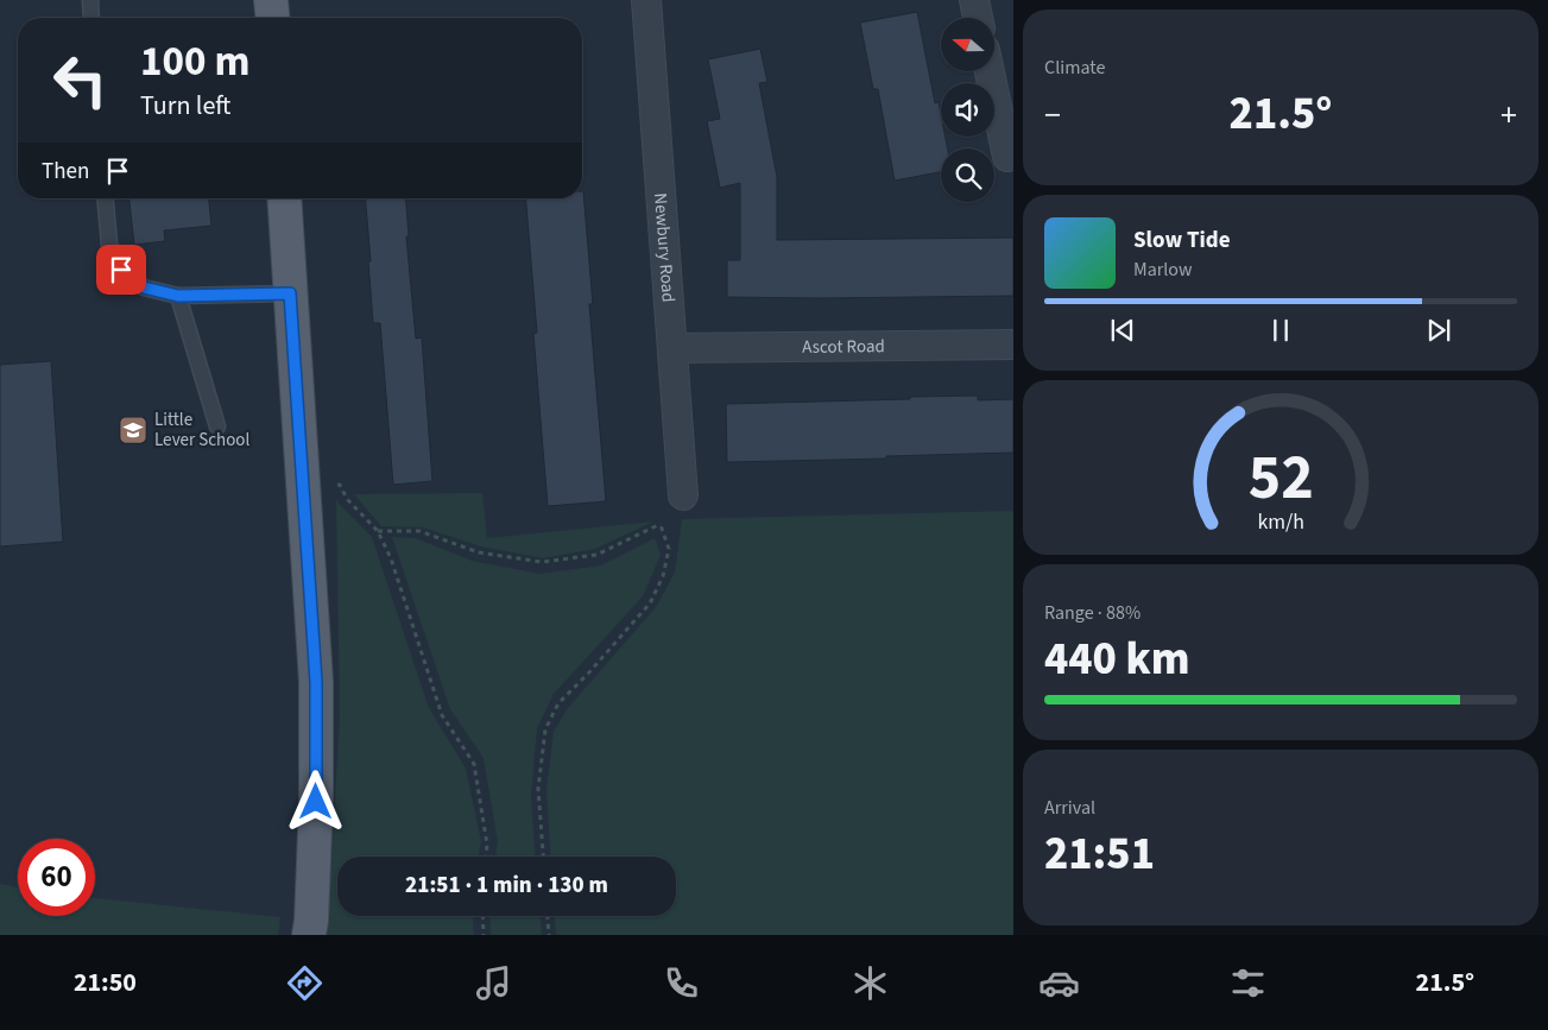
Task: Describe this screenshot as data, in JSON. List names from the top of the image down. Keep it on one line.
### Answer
{"streets":{"street":["Newbury Road","Ascot Road"]},"crossings":[["Newbury Road","Ascot Road"]],"places":{"school or university":["Little Lever School"]},"north":"left","page":{"tile":["Climate",["Range · 88%","440 km"],["Arrival","21:51"]],"turn":["100 m","Turn left"],"heat":["−","21.5°","+"],"then":"Then","song":["Slow Tide","Marlow"],"limit":"60","trip":"21:51 · 1 min · 130 m","tabs":["21:50","21.5°"],"gauge":["52","km/h"]}}
